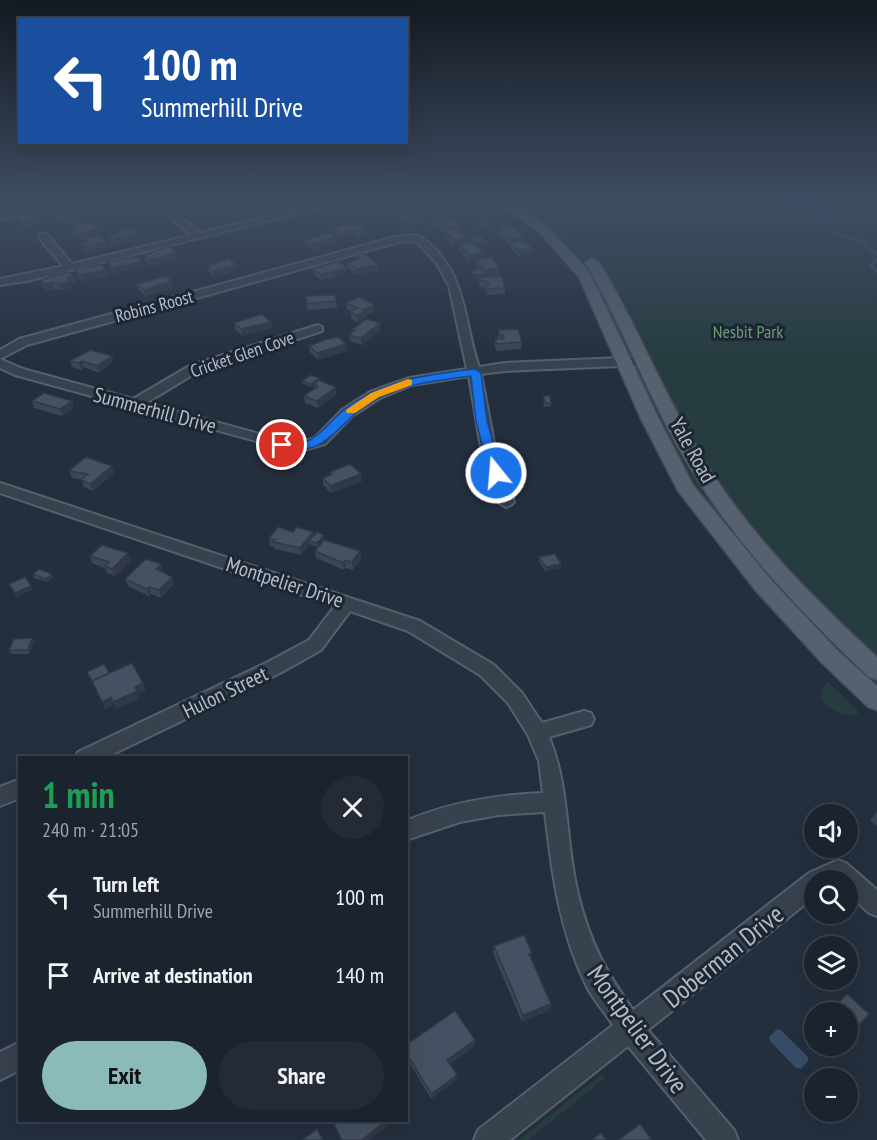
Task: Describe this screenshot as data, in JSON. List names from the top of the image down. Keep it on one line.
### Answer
{"streets":{"main road":["Yale Road"],"street":["Robins Roost","Cricket Glen Cove","Summerhill Drive","Montpelier Drive","Hulon Street","Doberman Drive"]},"crossings":[["Robins Roost","Summerhill Drive"],["Cricket Glen Cove","Summerhill Drive"],["Summerhill Drive","Yale Road"],["Montpelier Drive","Hulon Street"],["Montpelier Drive","Doberman Drive"]],"parks":["Nesbit Park"],"page":{"turn":["100 m","Summerhill Drive"],"heading":["1 min","240 m · 21:05"],"map_buttons":["+","−"],"list":[{"name":"Turn left","note":"Summerhill Drive","value":"100 m"},{"name":"Arrive at destination","value":"140 m"}],"buttons":["Exit","Share"]}}
